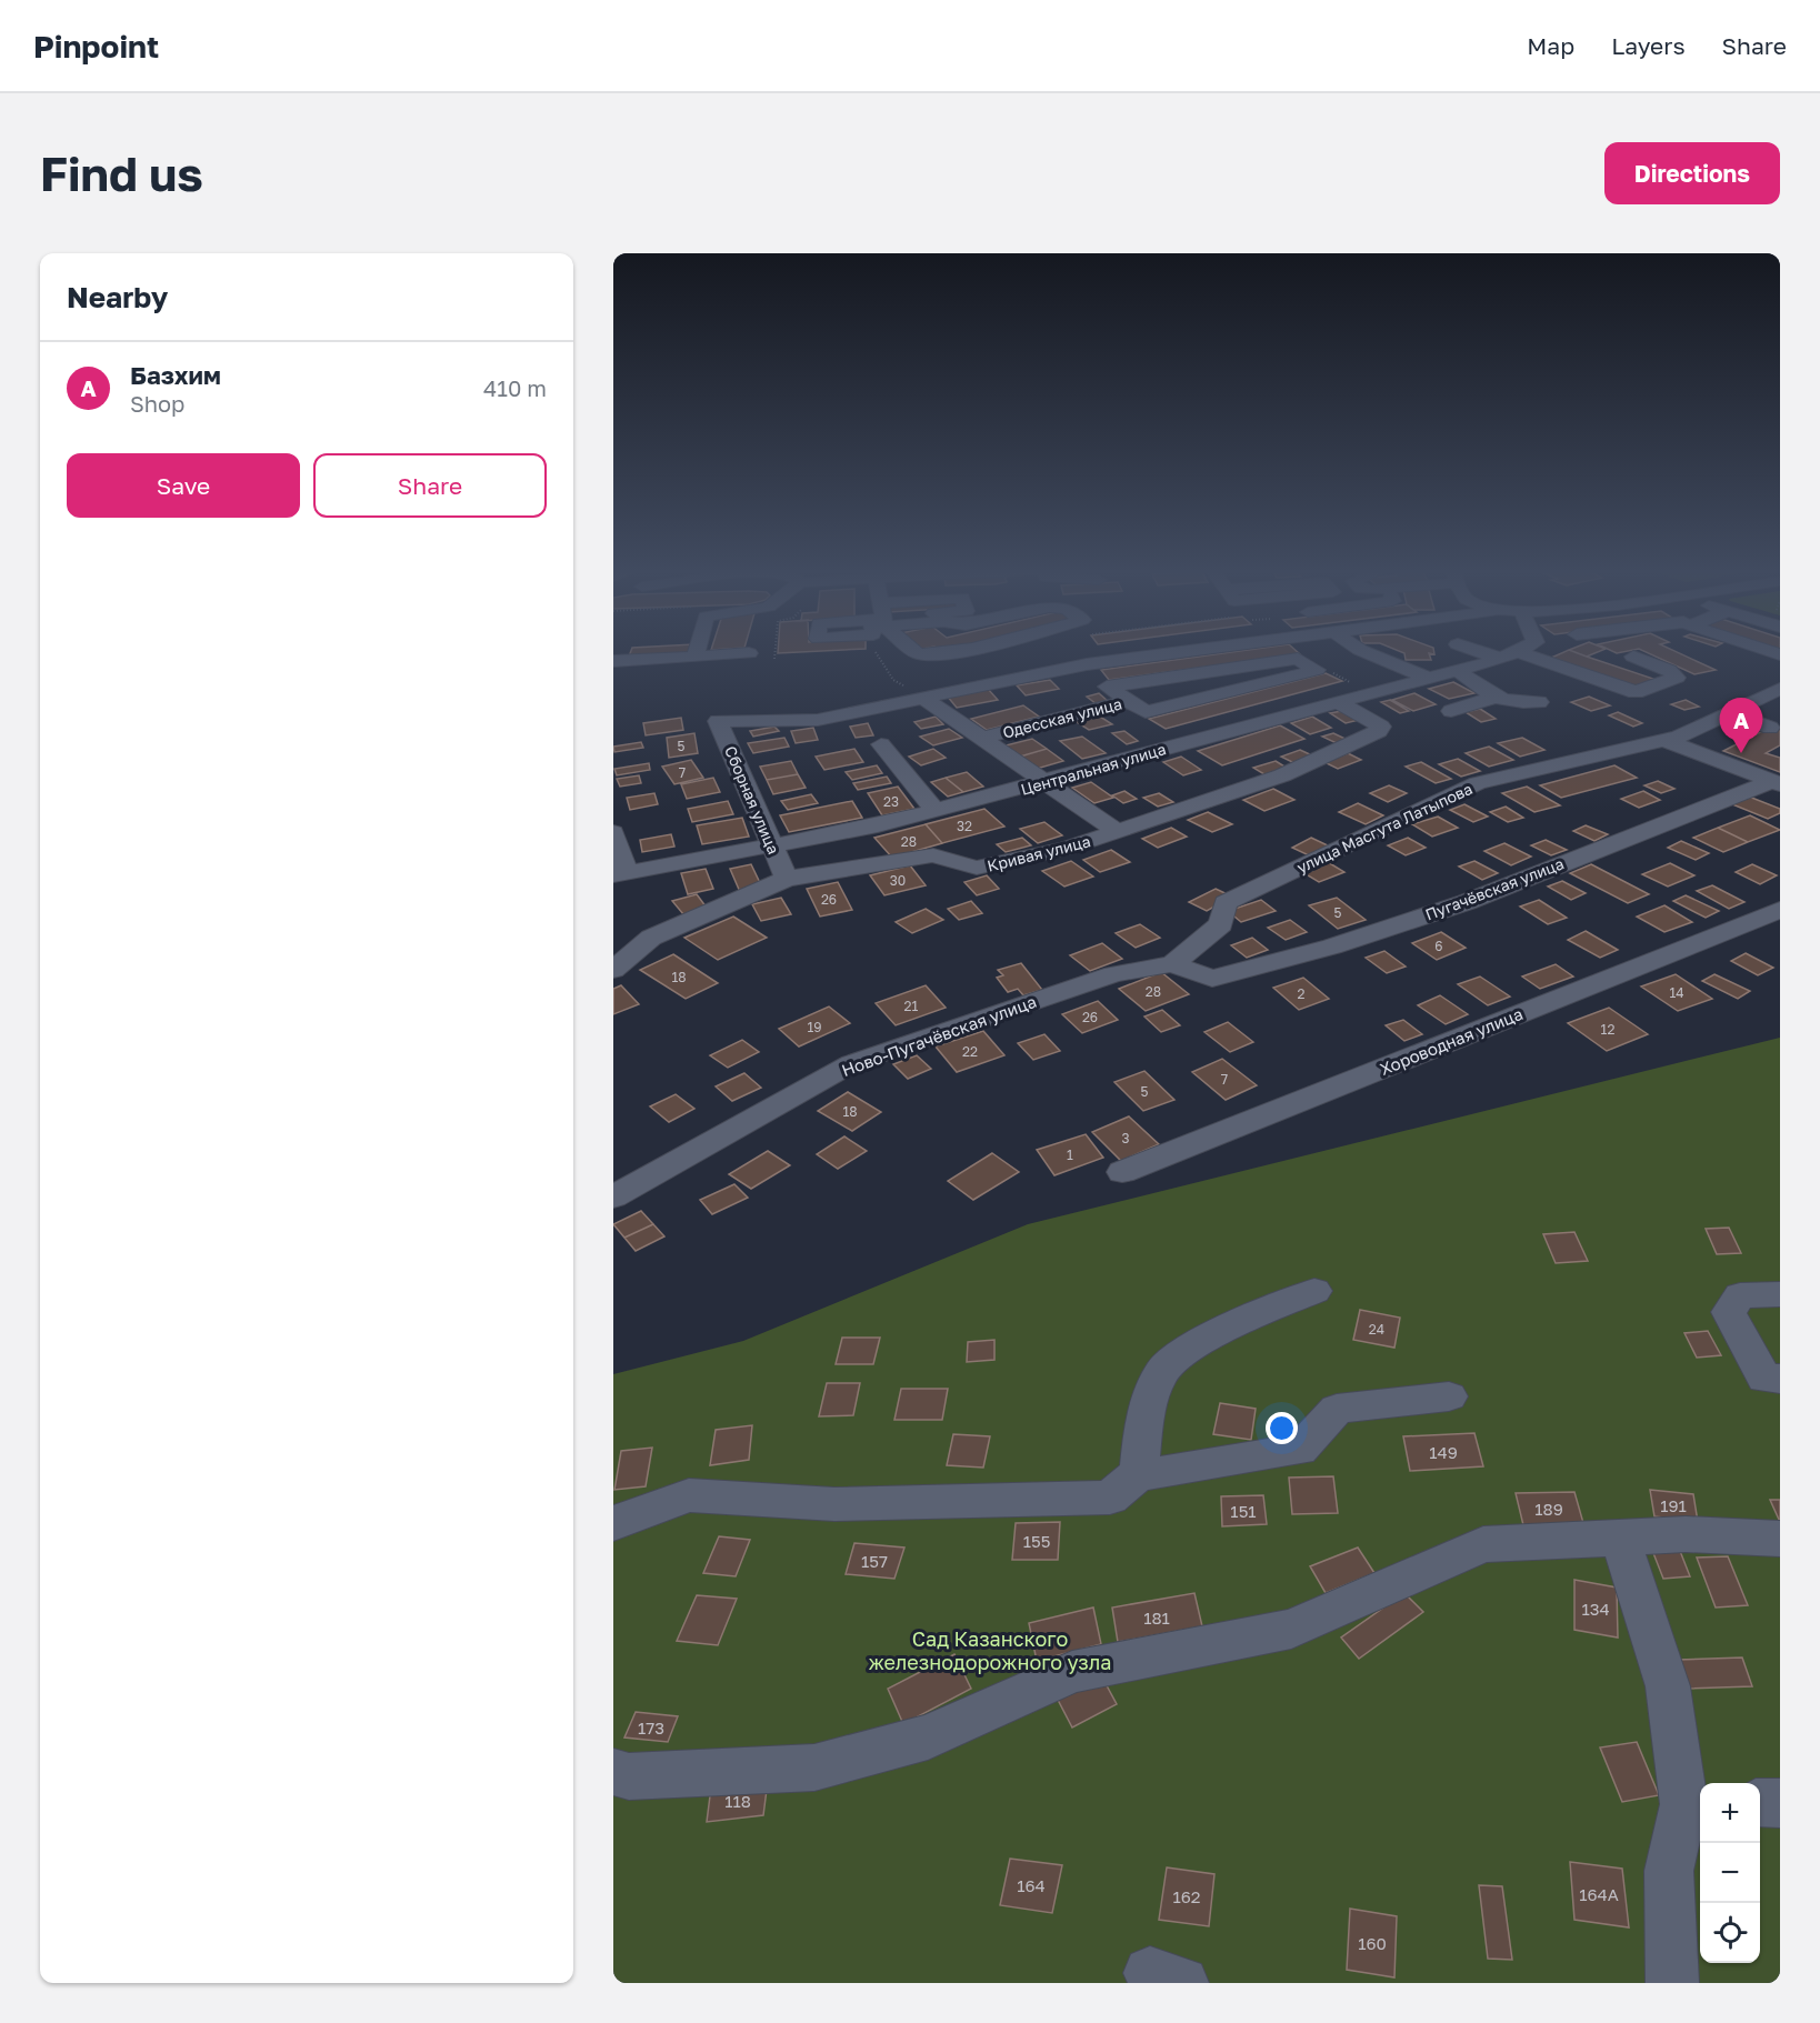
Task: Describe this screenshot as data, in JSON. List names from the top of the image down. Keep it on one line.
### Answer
{"streets":{"street":["Одесская улица","Центральная улица","Сборная улица","улица Масгута Латыпова","Кривая улица","Пугачёвская улица","Ново-Пугачёвская улица","Хороводная улица"]},"crossings":[["Центральная улица","Сборная улица"],["Центральная улица","Кривая улица"],["Сборная улица","Кривая улица"],["улица Масгута Латыпова","Пугачёвская улица"],["улица Масгута Латыпова","Ново-Пугачёвская улица"],["Пугачёвская улица","Ново-Пугачёвская улица"]],"parks":["Сад Казанского железнодорожного узла"],"house_numbers":["5","7","23","32","28","30","26","5","6","18","28","14","2","21","26","19","12","22","7","5","18","3","1","24","149","191","189","151","155","157","134","181","173","118","164","164А","162","160"],"page":{"header":"Pinpoint","nav":["Map","Layers","Share"],"buttons":["Directions",["Save","Share"]],"title":"Find us","heading":"Nearby","list":[{"mark":"A","name":"Базхим","note":"Shop","value":"410 m"}],"pins":"A","map_buttons":["+","−"]}}
